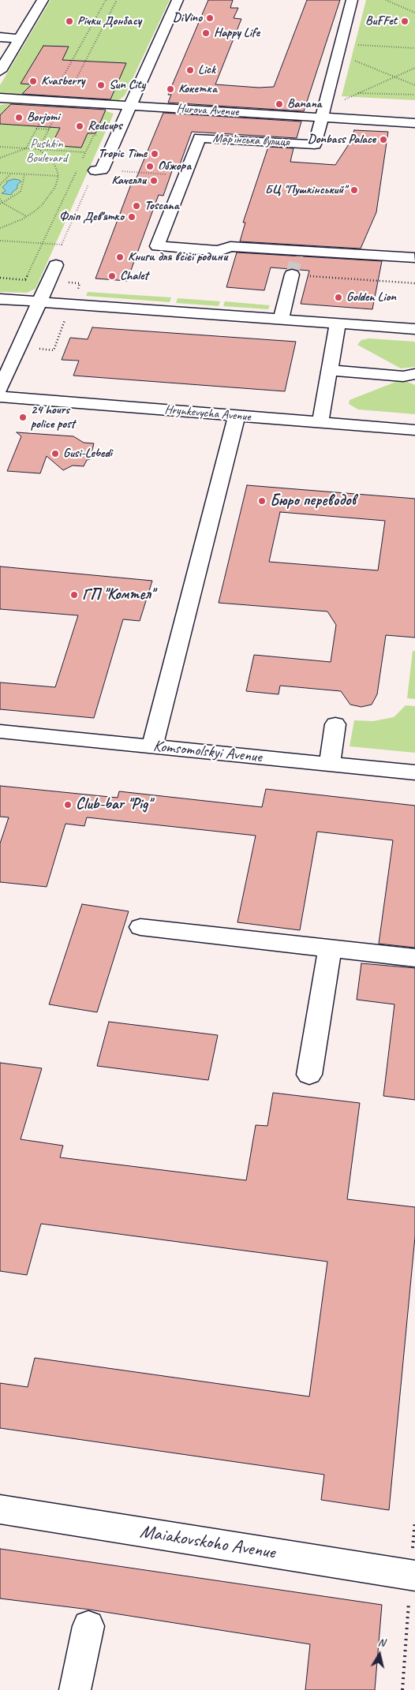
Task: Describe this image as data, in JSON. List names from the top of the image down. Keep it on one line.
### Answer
{"streets":{"street":["Hurova Avenue","Мар’їнська вулиця","Hrynkevycha Avenue","Komsomolskyi Avenue","Maiakovskoho Avenue"]},"crossings":[["Hurova Avenue","Мар’їнська вулиця"]],"parks":["Pushkin Boulevard"],"places":["DiVino","Річки Донбасу","BuFFet","Happy Life","Lick","Кvasberry","Sun City","Кокетка","Banana","Borjomi","Redcups","Donbass Palace","Tropic Time","Обжора","Качелли","БЦ \"Пушкінський\"","Toscana","Фліп Дев'ятко","Книги для всієї родини","Chalet","Golden Lion","24 hours police post","Gusi-Lebedi","Бюро переводов","ГП \"Комтел\"","Club-bar \"Pig\""],"north":"top"}
